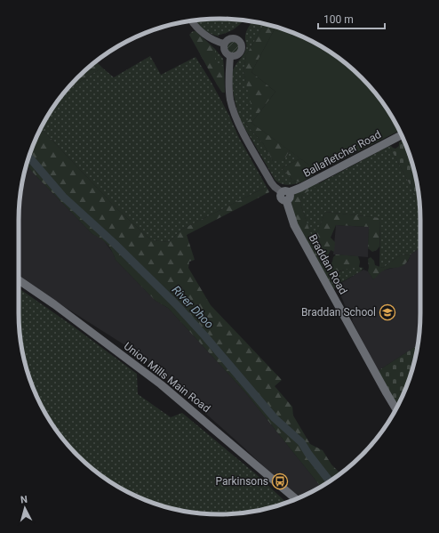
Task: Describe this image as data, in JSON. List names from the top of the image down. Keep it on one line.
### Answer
{"streets":{"highway":["Ballafletcher Road","Braddan Road","Union Mills Main Road"]},"crossings":[["Ballafletcher Road","Braddan Road"]],"water":["River Dhoo"],"places":{"school or university":["Braddan School"],"bus stop":["Parkinsons"]},"scale_bar":"100 m","north":"top"}
